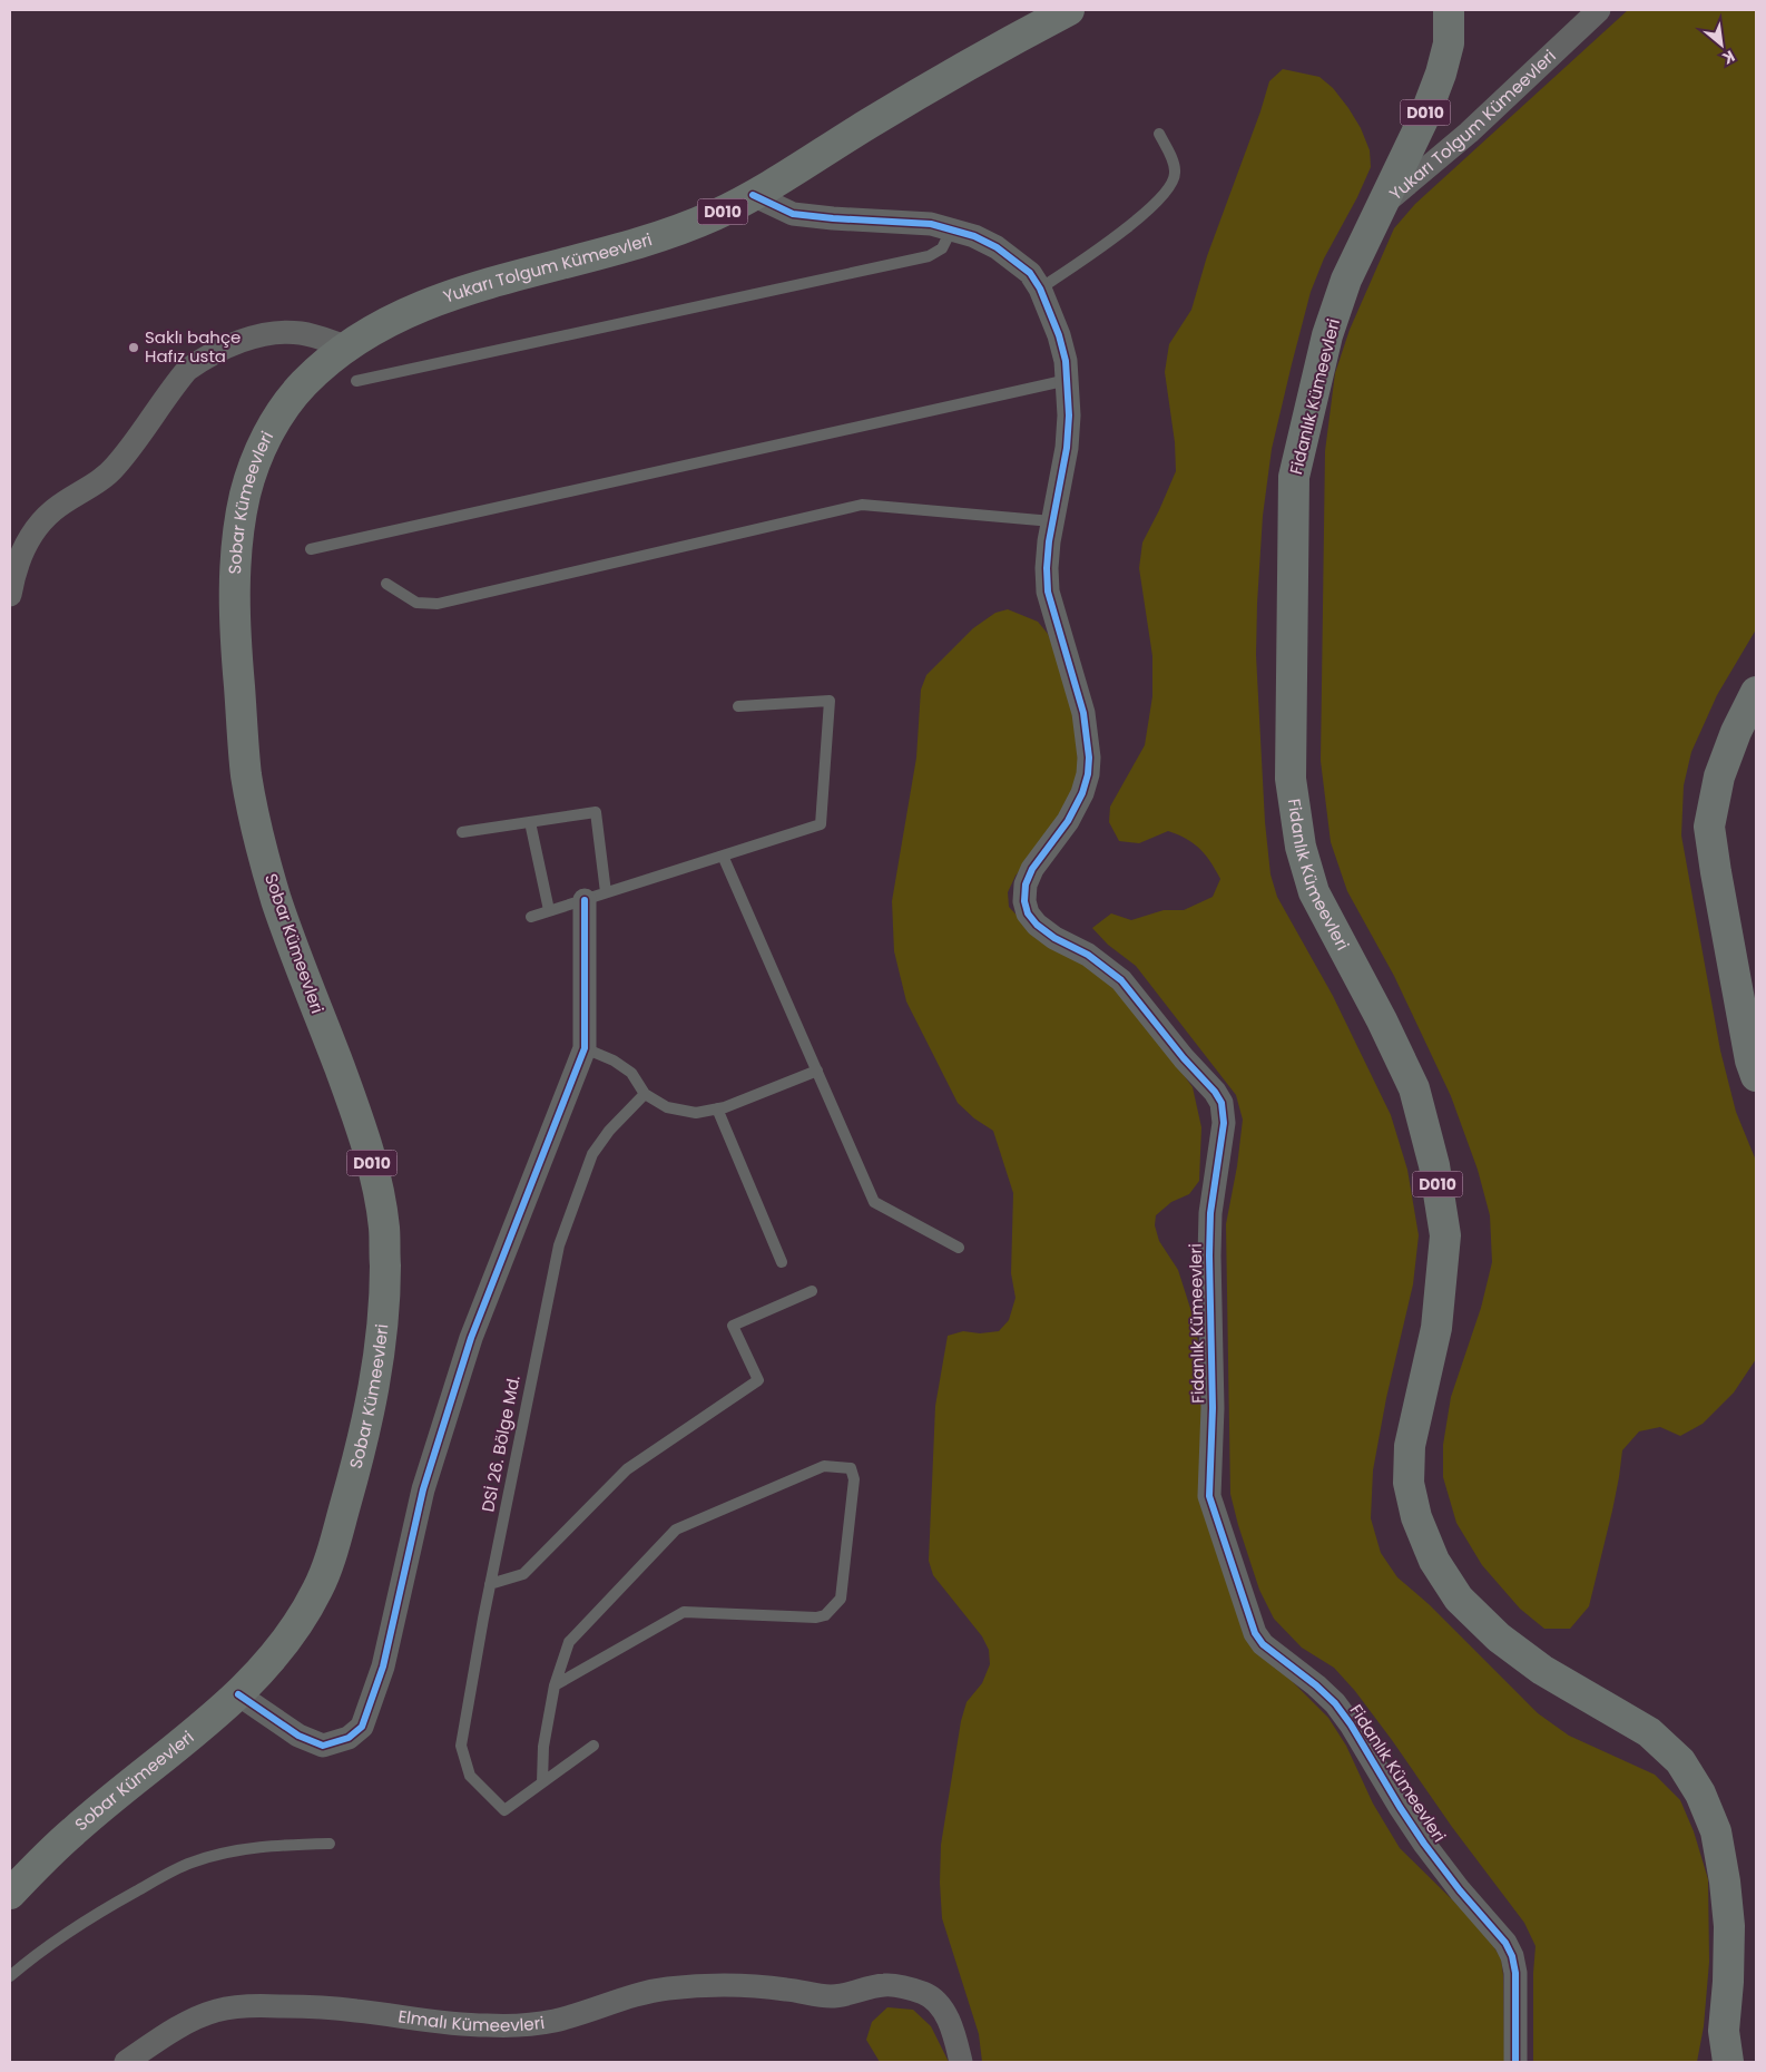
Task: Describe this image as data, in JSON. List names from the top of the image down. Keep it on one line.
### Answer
{"streets":{"main road":["D010","Yukarı Tolgum Kümeevleri","Fidanlık Kümeevleri","Sobar Kümeevleri"],"street":["Elmalı Kümeevleri"],"lane":["DSİ 26. Bölge Md."]},"crossings":[["Yukarı Tolgum Kümeevleri","Fidanlık Kümeevleri"],["Yukarı Tolgum Kümeevleri","Sobar Kümeevleri"]],"places":["Saklı bahçe Hafız usta"],"north":"bottom right"}
